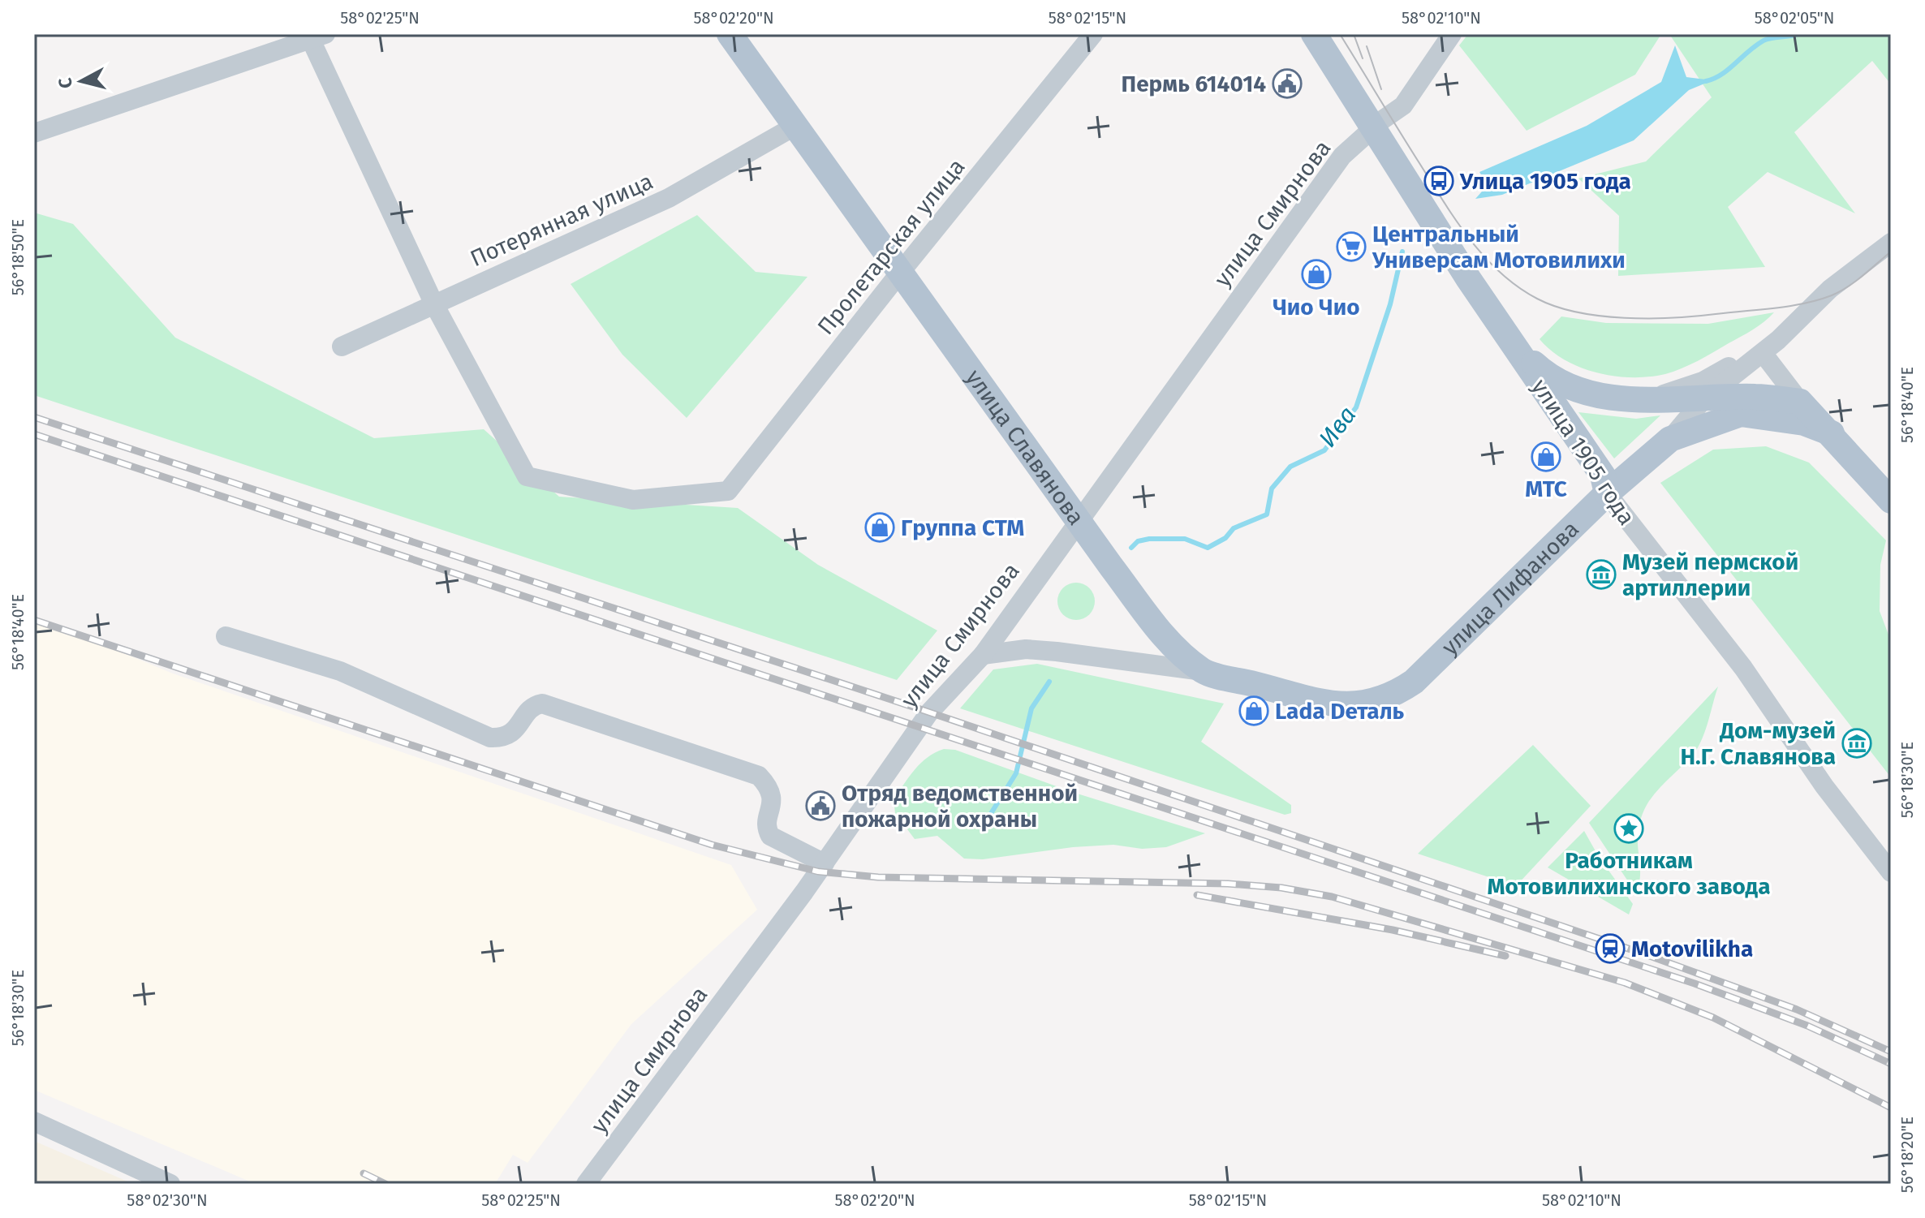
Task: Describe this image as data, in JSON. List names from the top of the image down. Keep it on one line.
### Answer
{"streets":{"main road":["улица Славянова","улица 1905 года","улица Лифанова"],"street":["улица Смирнова","Потерянная улица","Пролетарская улица"]},"crossings":[["улица Смирнова","улица Славянова"],["улица Смирнова","улица 1905 года"],["Потерянная улица","Пролетарская улица"],["Потерянная улица","улица Славянова"],["Пролетарская улица","улица Славянова"],["улица Славянова","улица Лифанова"],["улица 1905 года","улица Лифанова"]],"water":["Ива"],"places":{"public building":["Пермь 614014","Отряд ведомственной пожарной охраны"],"bus stop":["Улица 1905 года"],"supermarket":["Центральный Универсам Мотовилихи"],"shop":["Чио Чио","МТС","Группа СТМ","Lada Dеталь"],"museum":["Музей пермской артиллерии","Дом-музей Н.Г. Славянова"],"place":["Работникам Мотовилихинского завода"],"station":["Motovilikha"]},"north":"left","coordinates":["58°02'25\"N","58°02'20\"N","58°02'15\"N","58°02'10\"N","58°02'05\"N","56°18'50\"E","56°18'40\"E","56°18'30\"E","56°18'20\"E","58°02'30\"N"]}
